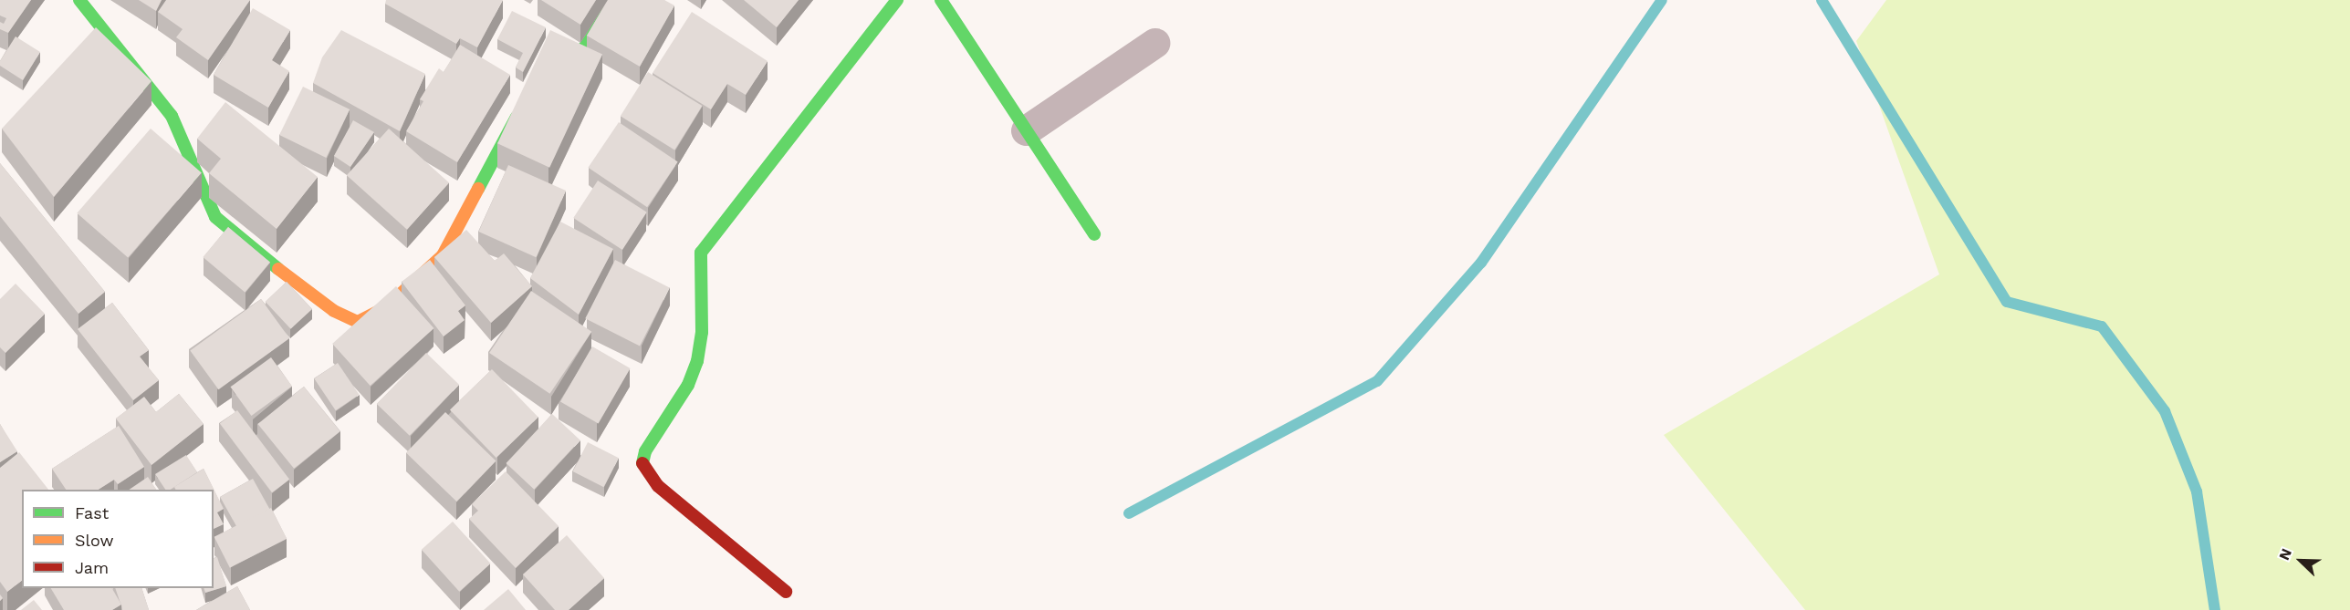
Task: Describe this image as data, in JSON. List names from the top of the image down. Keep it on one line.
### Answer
{"legend":["Fast","Slow","Jam"],"north":"top left"}
